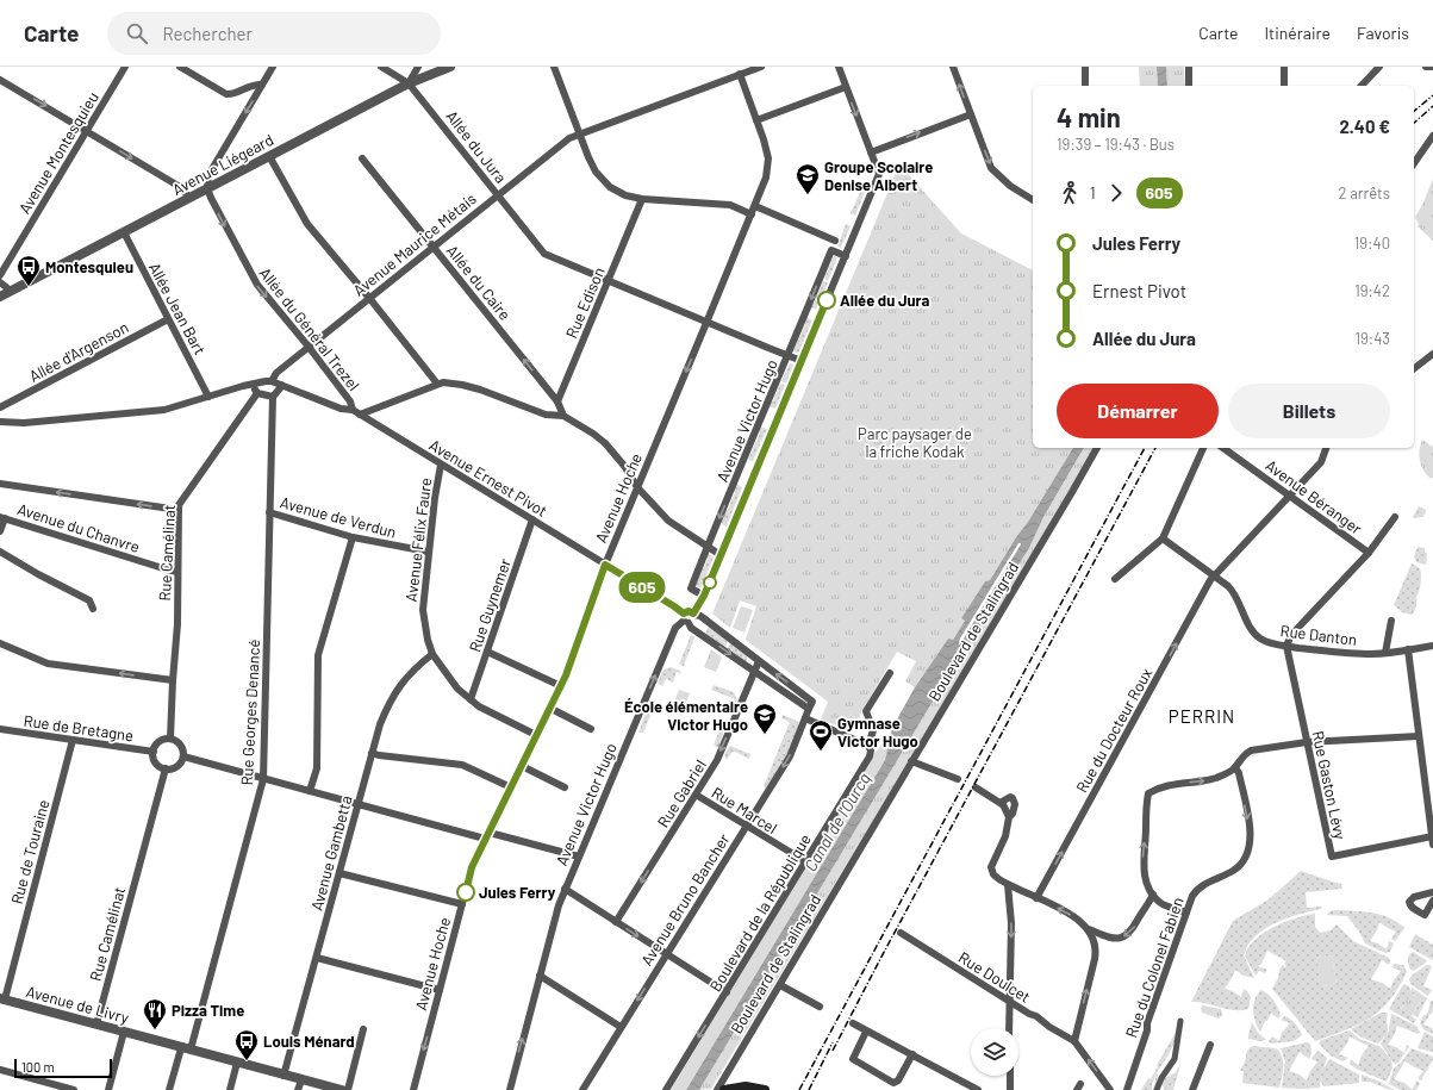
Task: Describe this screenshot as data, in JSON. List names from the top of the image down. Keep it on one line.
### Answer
{"streets":{"street":["Allée du Jura","Avenue Montesquieu","Avenue Liégeard","Avenue Maurice Métais","Allée du Caire","Rue Edison","Allée Jean Bart","Allée du Général Trezel","Allée d'Argenson","Avenue Victor Hugo","Avenue Ernest Pivot","Avenue Béranger","Avenue Hoche","Avenue de Verdun","Avenue du Chanvre","Avenue Félix Faure","Rue Camélinat","Rue Guynemer","Boulevard de Stalingrad","Rue Danton","Rue Georges Denancé","Rue de Bretagne","Rue du Docteur Roux","Rue Gaston Lévy","Rue Gabriel","Rue Marcel","Rue de Touraine","Avenue Gambetta","Avenue Bruno Bancher","Boulevard de la République","Rue du Colonel Fabien","Rue Doulcet","Avenue de Livry"]},"crossings":[["Allée du Jura","Avenue Liégeard"],["Allée du Jura","Avenue Maurice Métais"],["Allée du Jura","Rue Edison"],["Allée du Jura","Avenue Victor Hugo"],["Allée du Jura","Avenue Hoche"],["Avenue Liégeard","Allée Jean Bart"],["Avenue Liégeard","Allée du Général Trezel"],["Avenue Maurice Métais","Allée du Caire"],["Avenue Maurice Métais","Allée du Général Trezel"],["Avenue Maurice Métais","Avenue Ernest Pivot"],["Avenue Maurice Métais","Avenue Hoche"],["Allée du Caire","Rue Edison"],["Allée Jean Bart","Allée d'Argenson"],["Allée du Général Trezel","Avenue Ernest Pivot"],["Avenue Victor Hugo","Avenue Ernest Pivot"],["Avenue Ernest Pivot","Avenue Hoche"],["Avenue Ernest Pivot","Avenue Félix Faure"],["Avenue Ernest Pivot","Rue Guynemer"],["Avenue Béranger","Rue du Docteur Roux"],["Avenue Hoche","Avenue Félix Faure"],["Avenue de Verdun","Avenue Félix Faure"],["Avenue de Verdun","Rue Georges Denancé"],["Avenue du Chanvre","Rue Camélinat"],["Avenue Félix Faure","Rue Guynemer"],["Avenue Félix Faure","Avenue Gambetta"],["Rue Camélinat","Rue de Bretagne"],["Rue Camélinat","Avenue de Livry"],["Rue Danton","Rue du Docteur Roux"],["Rue Danton","Rue Gaston Lévy"],["Rue Georges Denancé","Avenue de Livry"],["Rue de Bretagne","Rue de Touraine"],["Rue Gabriel","Rue Marcel"],["Rue Marcel","Avenue Bruno Bancher"],["Rue Marcel","Boulevard de la République"],["Rue de Touraine","Avenue de Livry"],["Avenue Gambetta","Avenue de Livry"]],"one_way":["Allée du Caire","Allée du Général Trezel","Rue du Docteur Roux","Rue Gabriel","Avenue Bruno Bancher","Rue du Colonel Fabien"],"districts":["PERRIN"],"water":["Canal de l'Ourcq"],"parks":["Parc paysager de la friche Kodak"],"places":{"school or university":["Groupe Scolaire Denise Albert","École élémentaire Victor Hugo"],"bus stop":["Montesquieu","Louis Ménard"],"other":["Allée du Jura","Jules Ferry"],"sports":["Gymnase Victor Hugo"],"restaurant":["Pizza Time"]},"lines":["bus line 605"],"scale_bar":"100 m","page":{"header":"Carte","search":"Rechercher","nav":["Carte","Itinéraire","Favoris"],"on_map":"605","heading":["4 min","19:39 – 19:43 · Bus","2.40 €"],"legs":["1","605","2 arrêts"],"list":[{"name":"Jules Ferry","value":"19:40"},{"name":"Ernest Pivot","value":"19:42"},{"name":"Allée du Jura","value":"19:43"}],"buttons":["Démarrer","Billets"],"scale":"100 m"}}
